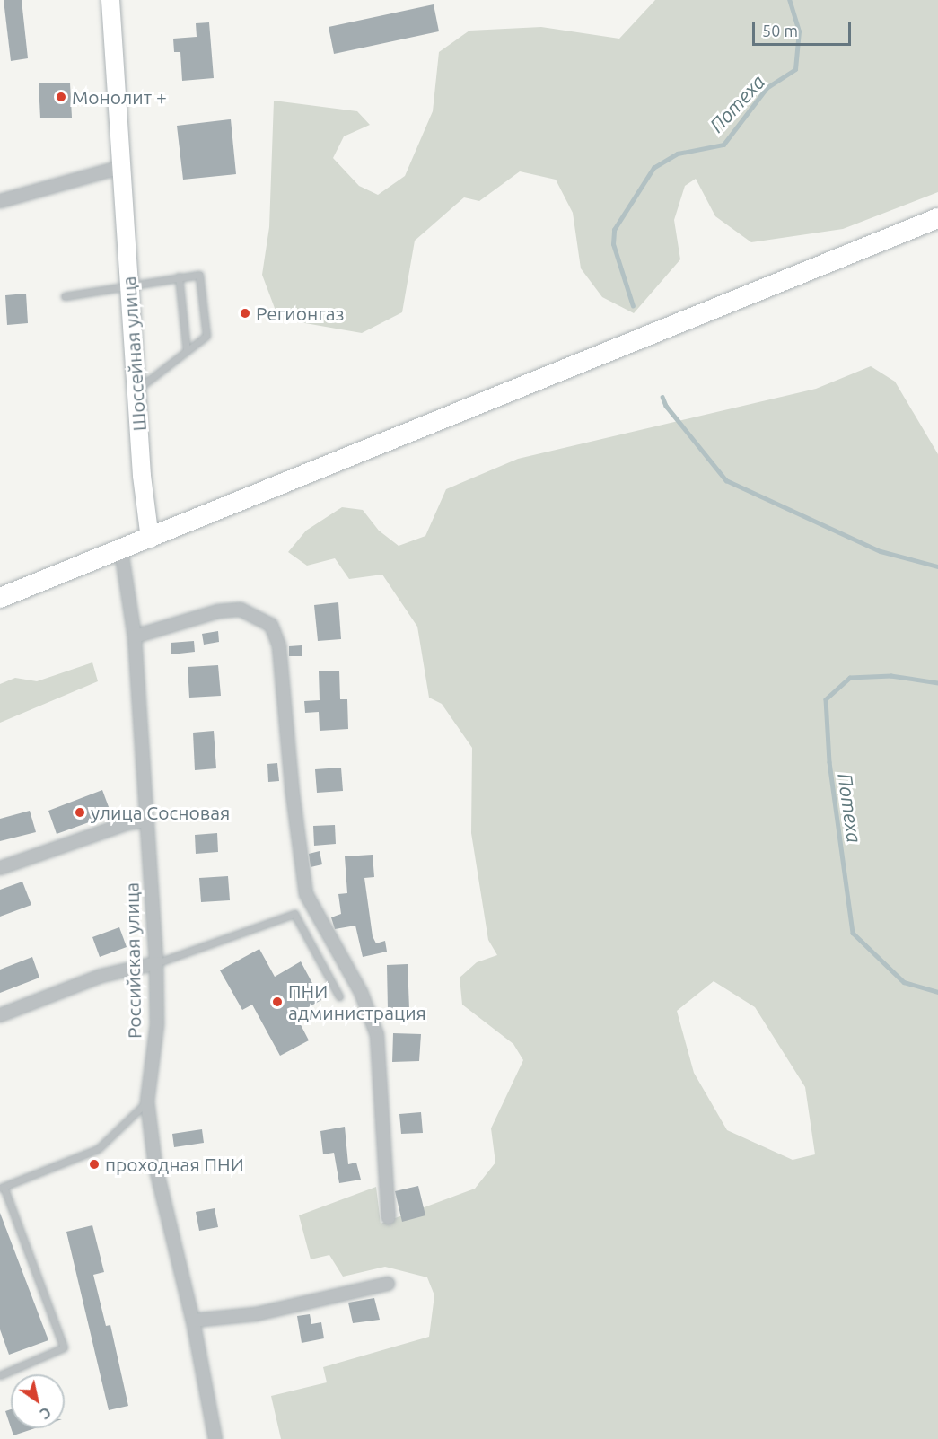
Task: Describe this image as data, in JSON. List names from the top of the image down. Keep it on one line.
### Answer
{"streets":{"street":["Шоссейная улица","Российская улица"]},"water":["Потеха"],"places":["Монолит +","Регионгаз","улица Сосновая","ПНИ администрация","проходная ПНИ"],"scale_bar":"50 m","north":"bottom right"}
